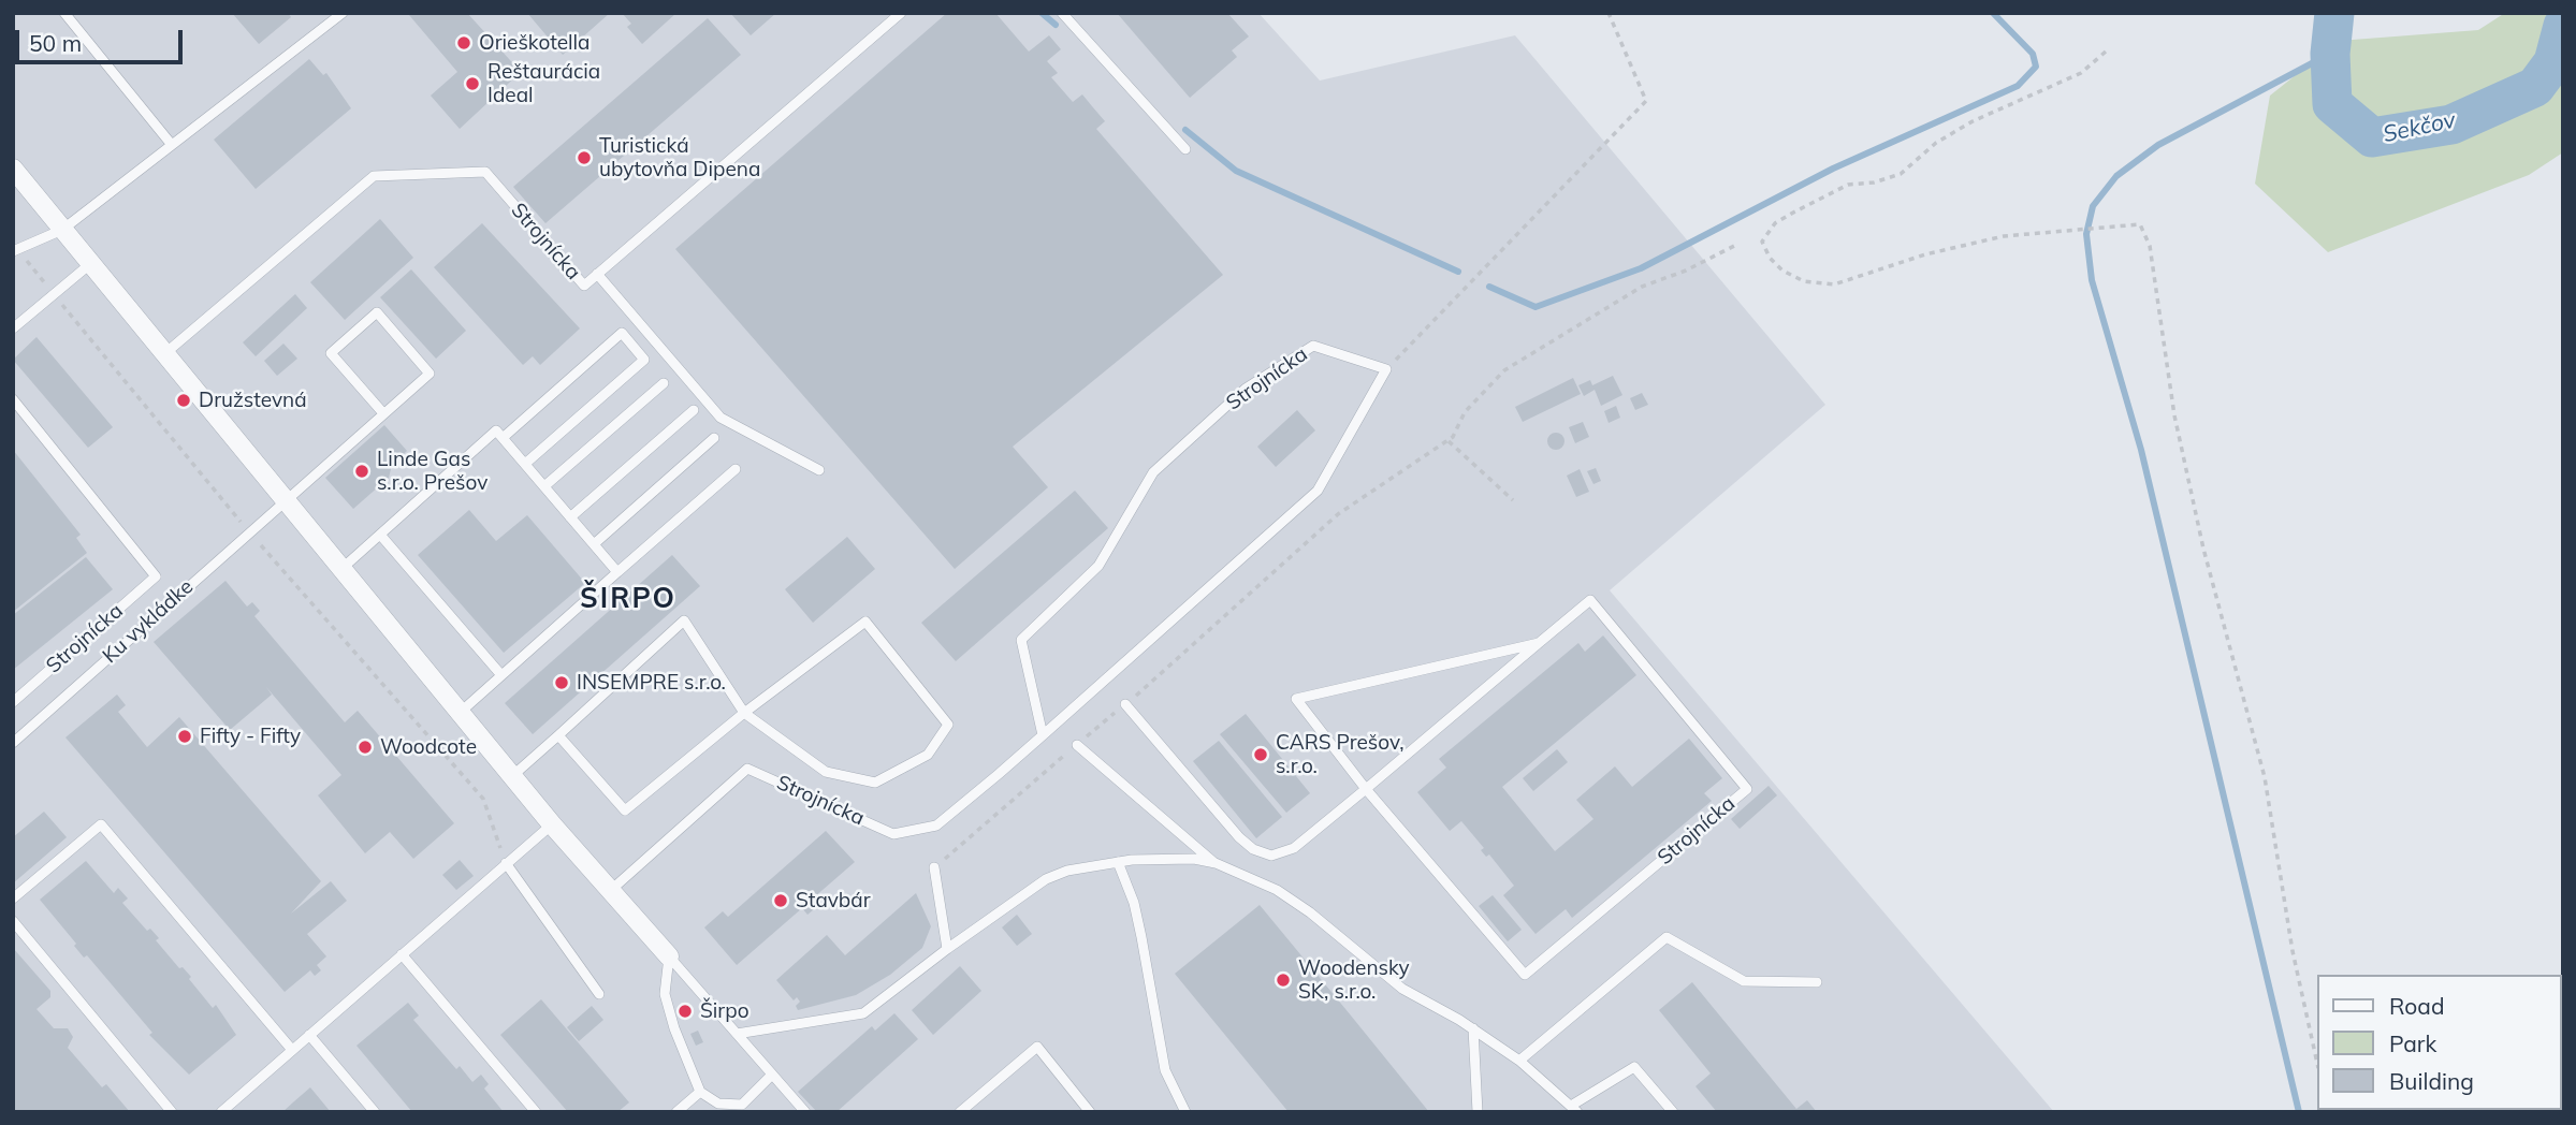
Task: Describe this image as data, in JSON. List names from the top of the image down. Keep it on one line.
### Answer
{"streets":{"lane":["Strojnícka","Ku vykládke"]},"districts":["ŠIRPO"],"water":["Sekčov"],"places":["Orieškotella","Reštaurácia Ideal","Turistická ubytovňa Dipena","Družstevná","Linde Gas s.r.o. Prešov","INSEMPRE s.r.o.","Fifty - Fifty","Woodcote","CARS Prešov, s.r.o.","Stavbár","Woodensky SK, s.r.o.","Širpo"],"legend":["Road","Park","Building"],"scale_bar":"50 m"}
